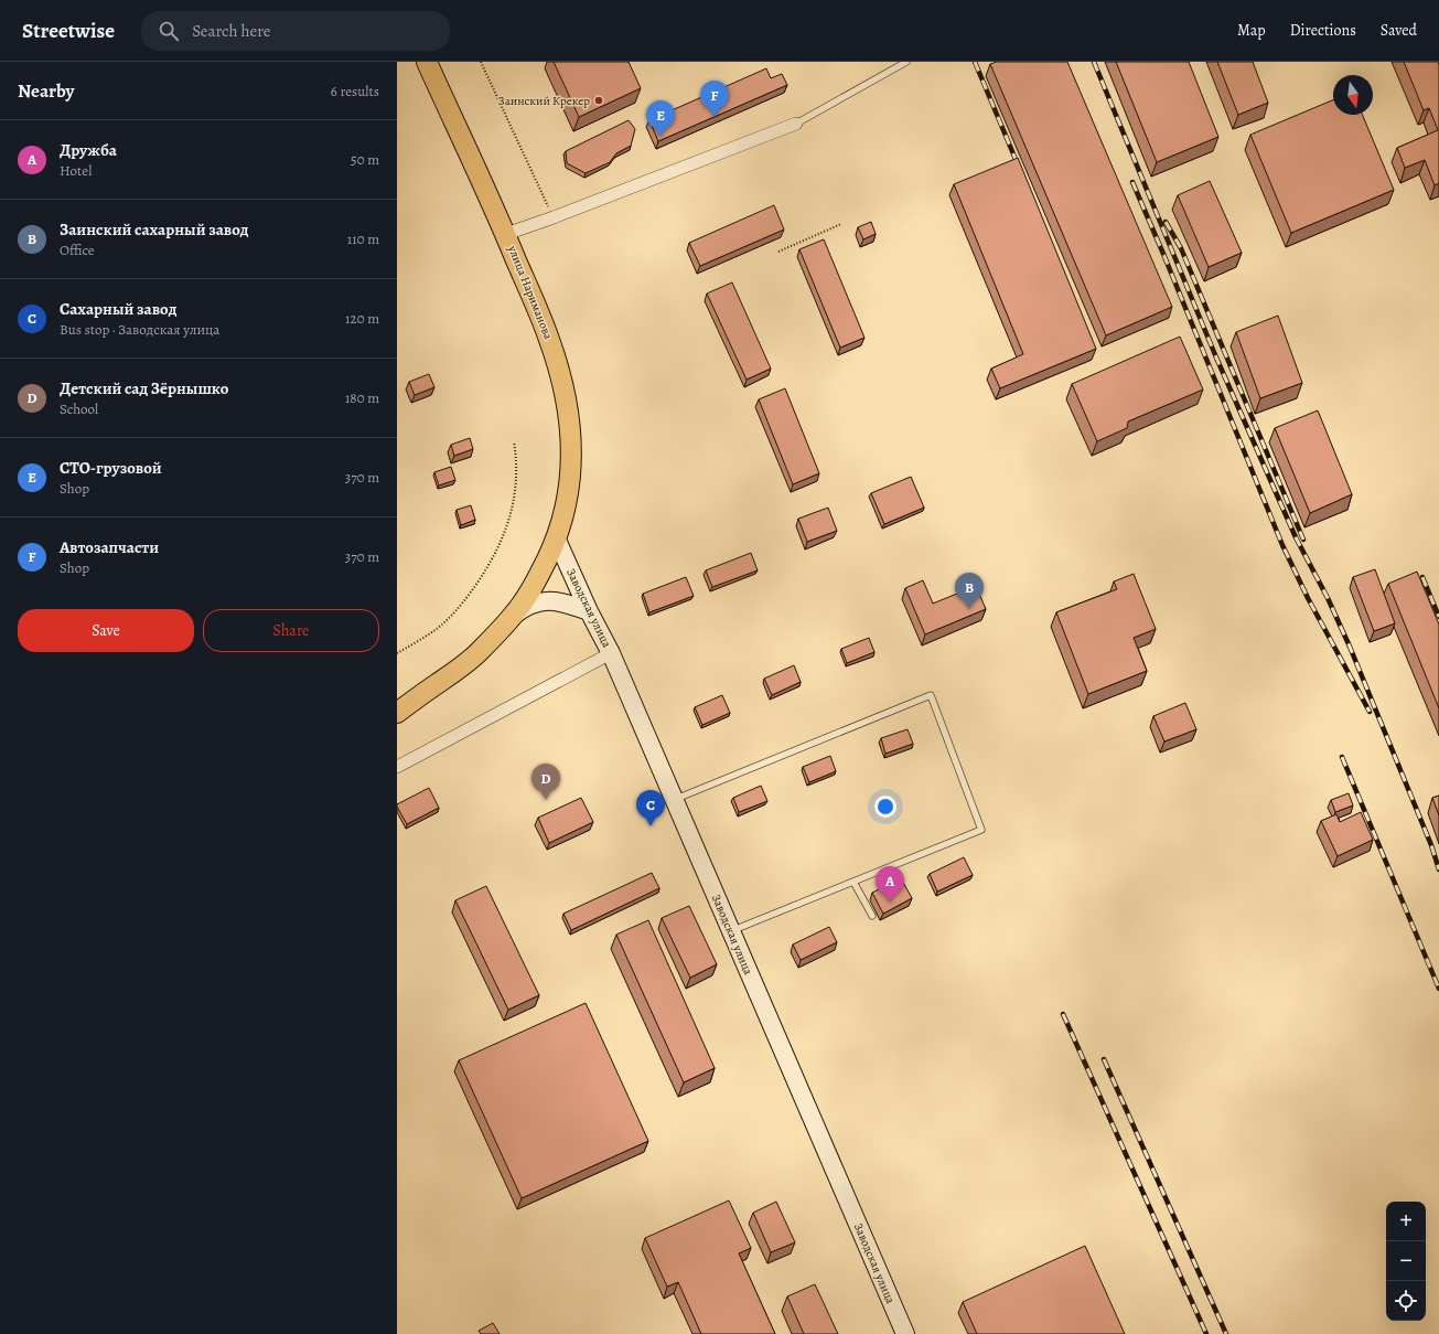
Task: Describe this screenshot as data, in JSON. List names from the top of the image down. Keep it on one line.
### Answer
{"streets":{"main road":["улица Нариманова","Заводская улица"]},"crossings":[["улица Нариманова","Заводская улица"]],"places":["Заинский Крекер"],"north":"bottom","page":{"header":"Streetwise","search":"Search here","nav":["Map","Directions","Saved"],"heading":["Nearby","6 results"],"pins":["F","E","B","D","C","A"],"list":[{"mark":"A","name":"Дружба","note":"Hotel","value":"50 m"},{"mark":"B","name":"Заинский сахарный завод","note":"Office","value":"110 m"},{"mark":"C","name":"Сахарный завод","note":"Bus stop · Заводская улица","value":"120 m"},{"mark":"D","name":"Детский сад Зёрнышко","note":"School","value":"180 m"},{"mark":"E","name":"СТО-грузовой","note":"Shop","value":"370 m"},{"mark":"F","name":"Автозапчасти","note":"Shop","value":"370 m"}],"buttons":["Save","Share"],"map_buttons":["+","−"]}}
